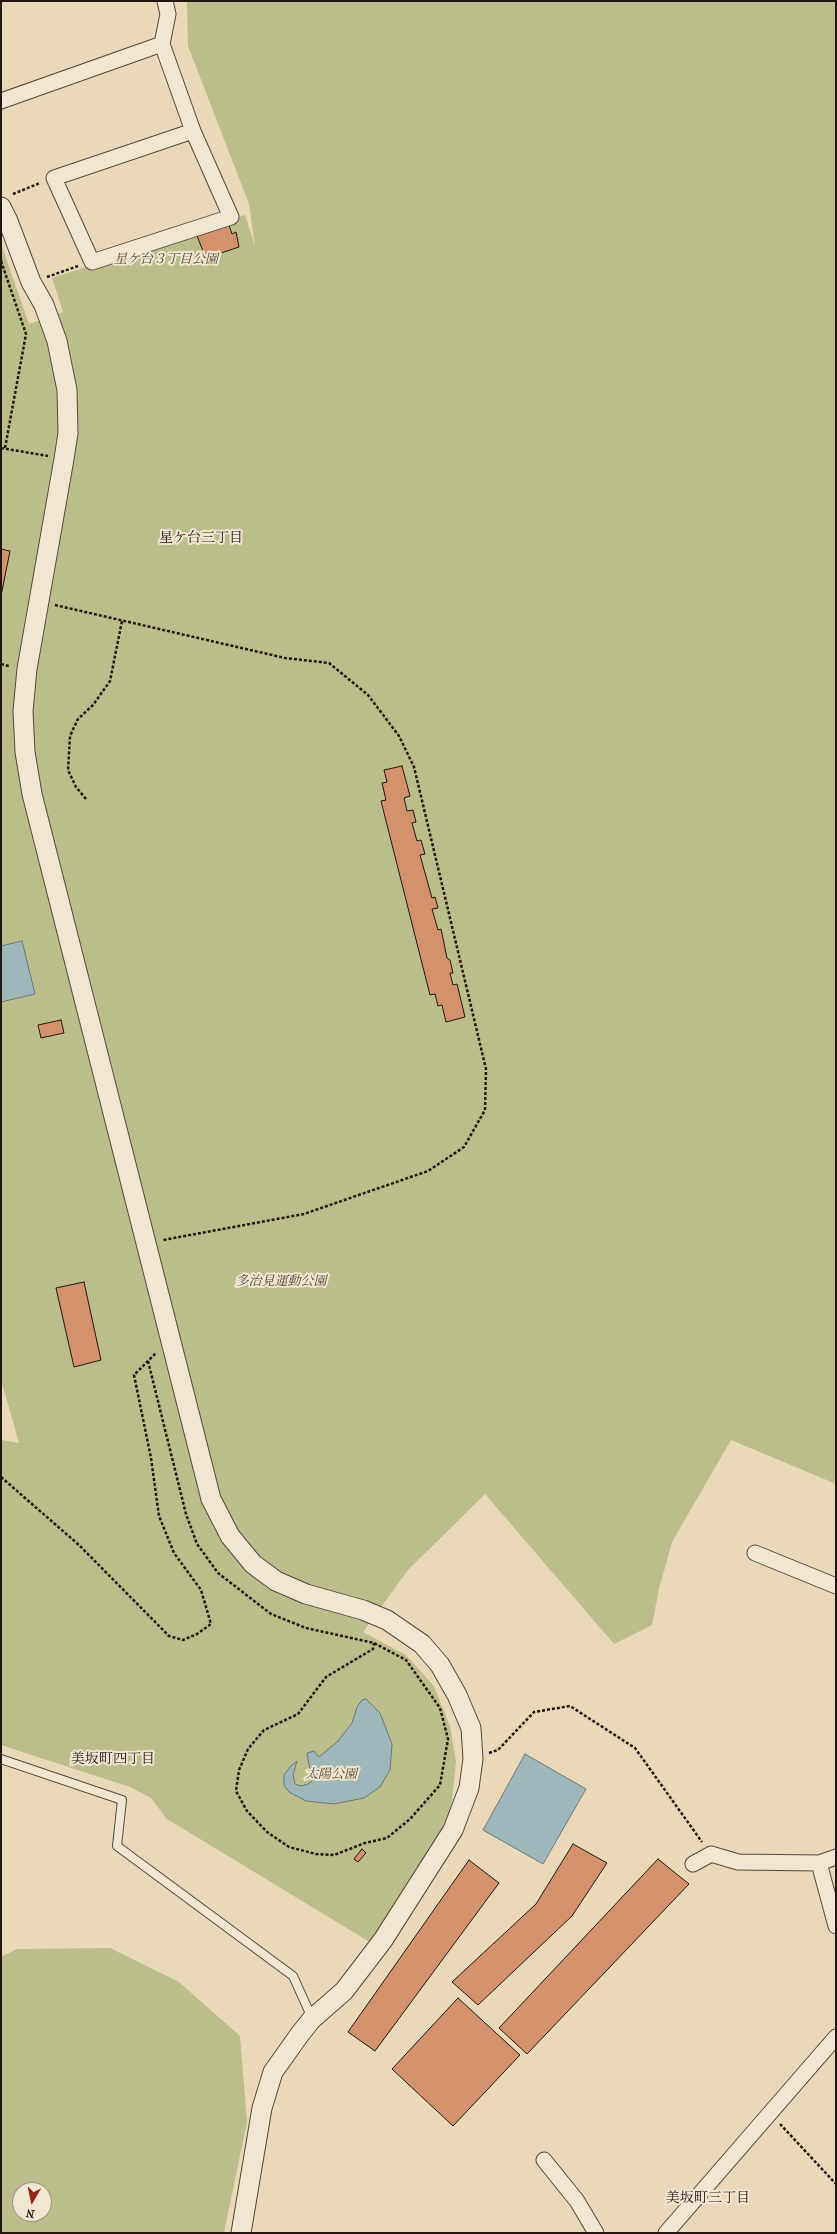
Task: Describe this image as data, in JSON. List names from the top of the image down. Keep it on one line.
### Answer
{"districts":["星ケ台三丁目","美坂町四丁目","美坂町三丁目"],"parks":["星ケ台３丁目公園","多治見運動公園","太陽公園"],"north":"bottom"}
